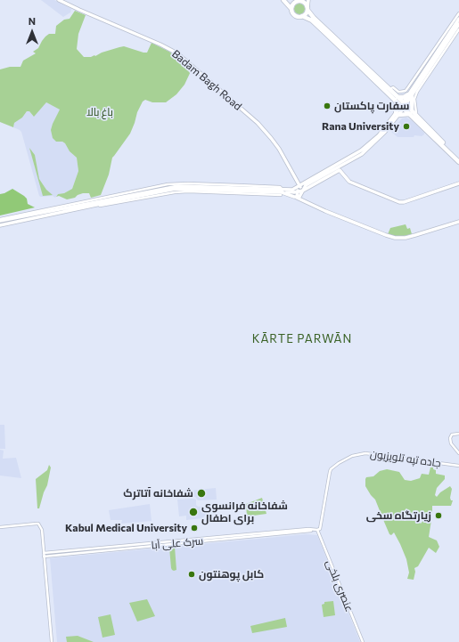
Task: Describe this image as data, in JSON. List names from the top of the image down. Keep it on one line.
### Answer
{"streets":{"main road":["Badam Bagh Road"],"street":["جاده تپه تلویزیون","عنصری بلخی"]},"crossings":[["جاده تپه تلویزیون","عنصری بلخی"]],"districts":["KĀRTE PARWĀN"],"parks":["باغ بالا"],"places":["سفارت پاکستان","Rana University","شفاخانه آتاترک","شفاخانه فرانسوی برای اطفال","زیارتگاه سخی","Kabul Medical University","کابل پوهنتون"],"north":"top"}
